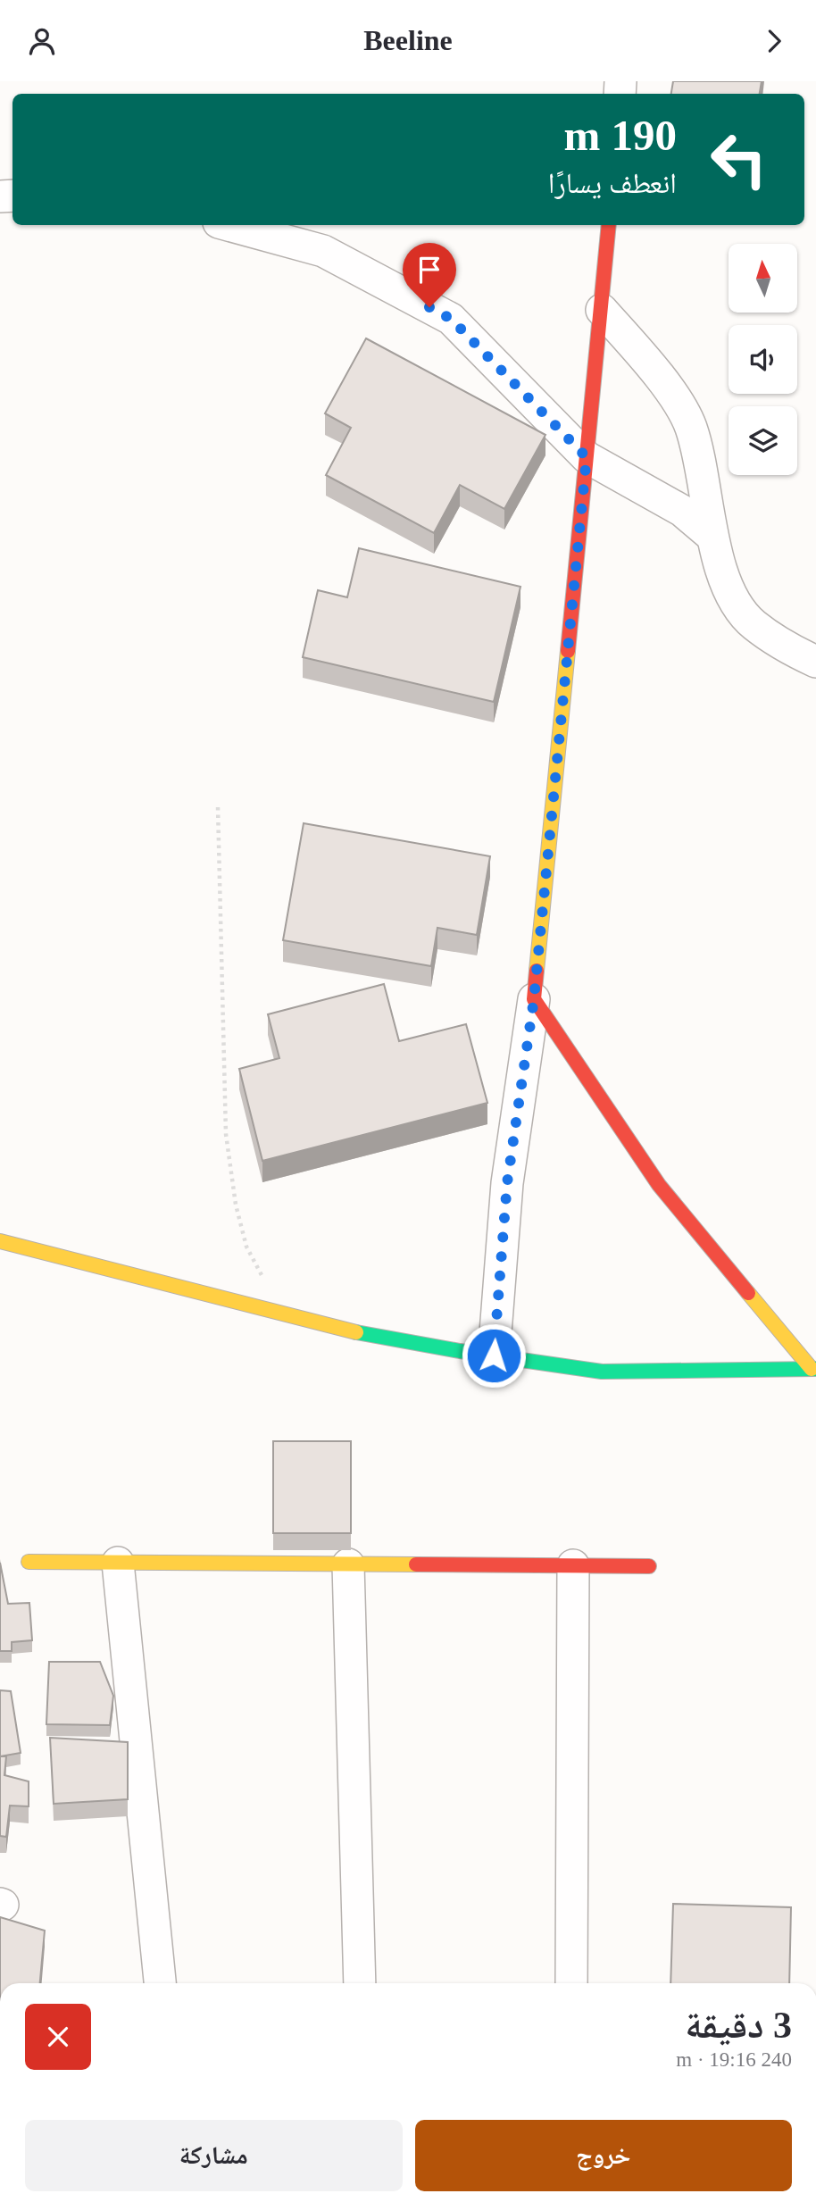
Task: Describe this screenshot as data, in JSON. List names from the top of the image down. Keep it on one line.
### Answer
{"north":"top","page":{"header":"Beeline","turn":["190 m","انعطف يسارًا"],"heading":["3 دقيقة","240 m · 19:16"],"buttons":["خروج","مشاركة"]}}
